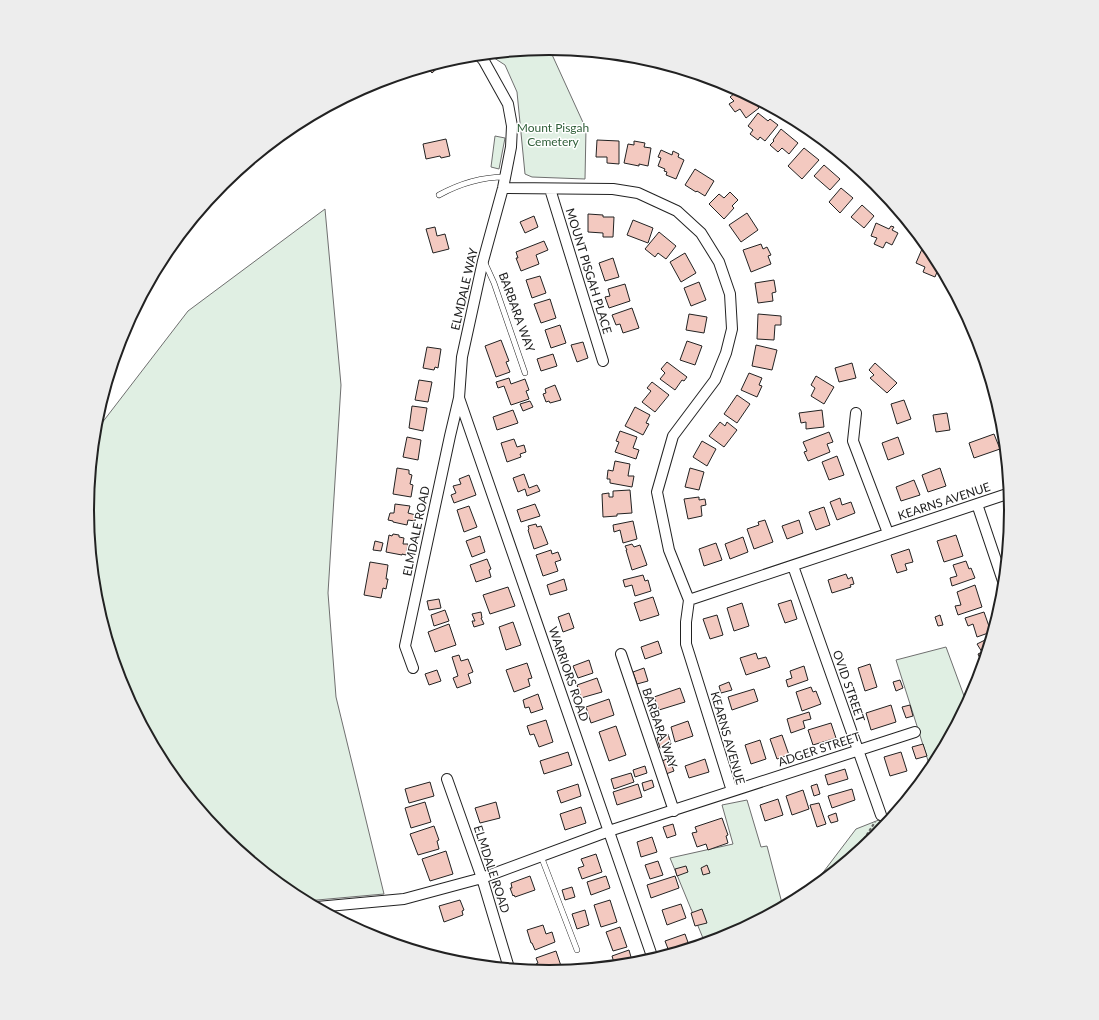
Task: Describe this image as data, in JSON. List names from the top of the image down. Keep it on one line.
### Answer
{"streets":{"street":["MOUNT PISGAH PLACE","ELMDALE WAY","BARBARA WAY","KEARNS AVENUE","ELMDALE ROAD","WARRIORS ROAD","OVID STREET","ADGER STREET"]},"crossings":[["ELMDALE WAY","BARBARA WAY"],["ELMDALE WAY","ELMDALE ROAD"],["ELMDALE WAY","WARRIORS ROAD"],["BARBARA WAY","KEARNS AVENUE"],["KEARNS AVENUE","ELMDALE ROAD"],["KEARNS AVENUE","WARRIORS ROAD"],["KEARNS AVENUE","OVID STREET"],["KEARNS AVENUE","ADGER STREET"],["ELMDALE ROAD","WARRIORS ROAD"],["OVID STREET","ADGER STREET"]],"parks":["Mount Pisgah Cemetery"]}
